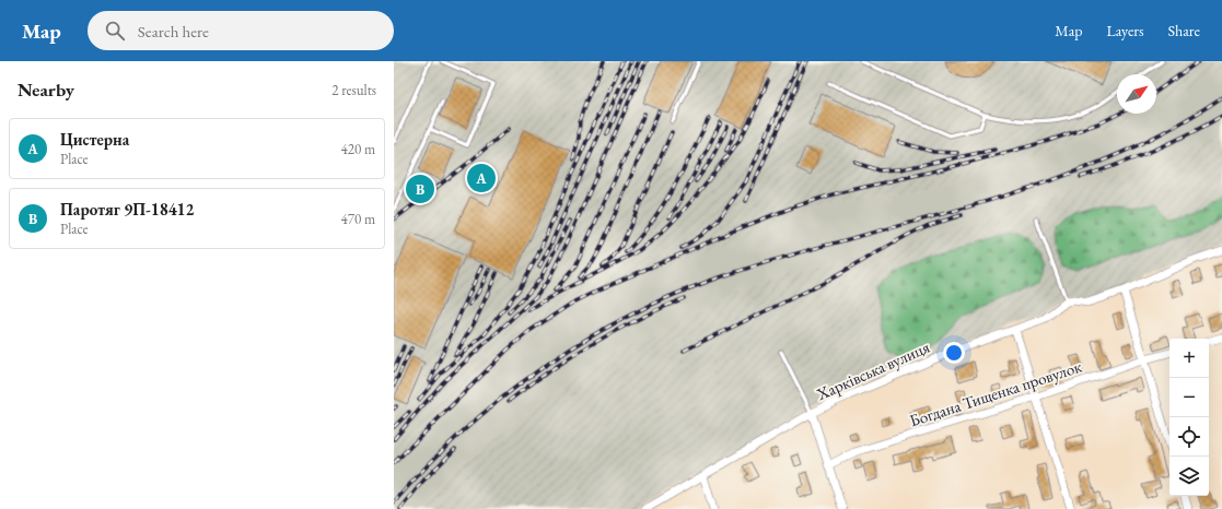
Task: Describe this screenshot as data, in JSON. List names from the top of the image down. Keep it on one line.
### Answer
{"streets":{"street":["Харківська вулиця","Богдана Тищенка провулок"]},"north":"top right","page":{"header":"Map","search":"Search here","nav":["Map","Layers","Share"],"heading":["Nearby","2 results"],"list":[{"mark":"A","name":"Цистерна","note":"Place","value":"420 m"},{"mark":"B","name":"Паротяг 9П-18412","note":"Place","value":"470 m"}],"pins":["A","B"],"map_buttons":["+","−"]}}
